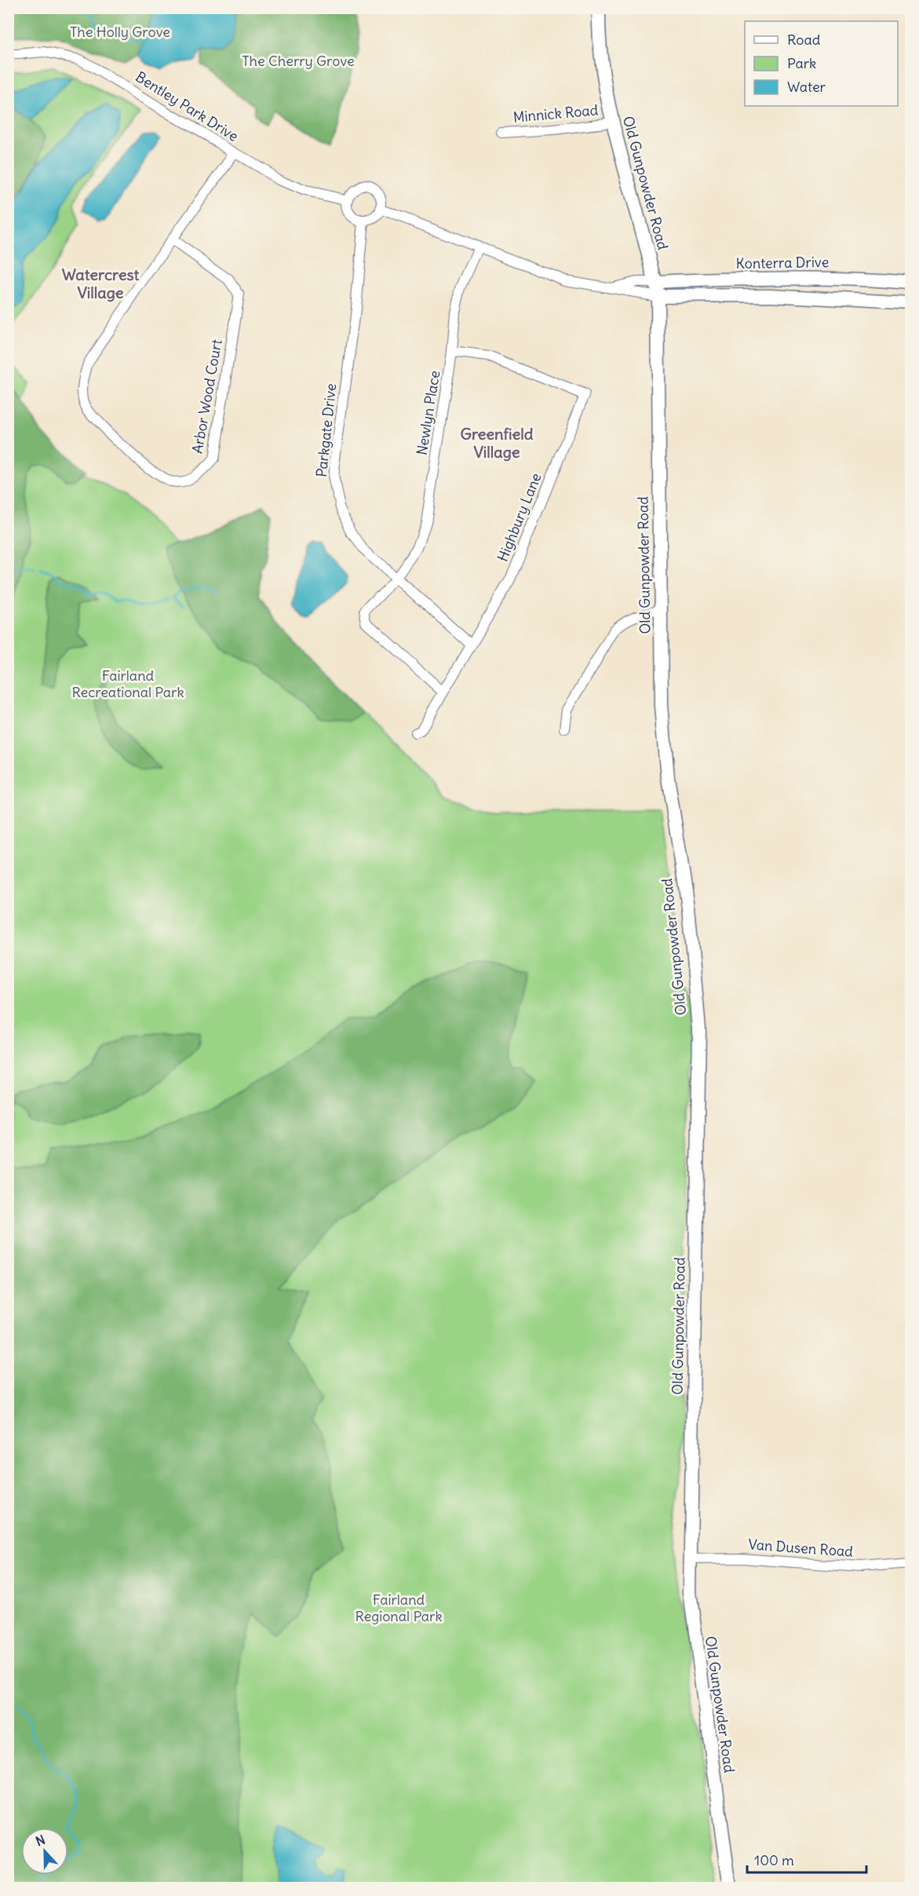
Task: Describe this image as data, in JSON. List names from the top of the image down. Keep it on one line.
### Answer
{"streets":{"main road":["Old Gunpowder Road","Konterra Drive"],"street":["Bentley Park Drive","Minnick Road","Arbor Wood Court","Newlyn Place","Parkgate Drive","Highbury Lane","Van Dusen Road"]},"crossings":[["Bentley Park Drive","Arbor Wood Court"],["Bentley Park Drive","Parkgate Drive"],["Minnick Road","Old Gunpowder Road"],["Old Gunpowder Road","Konterra Drive"],["Old Gunpowder Road","Van Dusen Road"],["Newlyn Place","Parkgate Drive"],["Newlyn Place","Highbury Lane"],["Parkgate Drive","Highbury Lane"]],"districts":["Watercrest Village","Greenfield Village"],"parks":["The Holly Grove","The Cherry Grove","Fairland Recreational Park","Fairland Regional Park"],"legend":["Road","Park","Water"],"scale_bar":"100 m","north":"top"}
